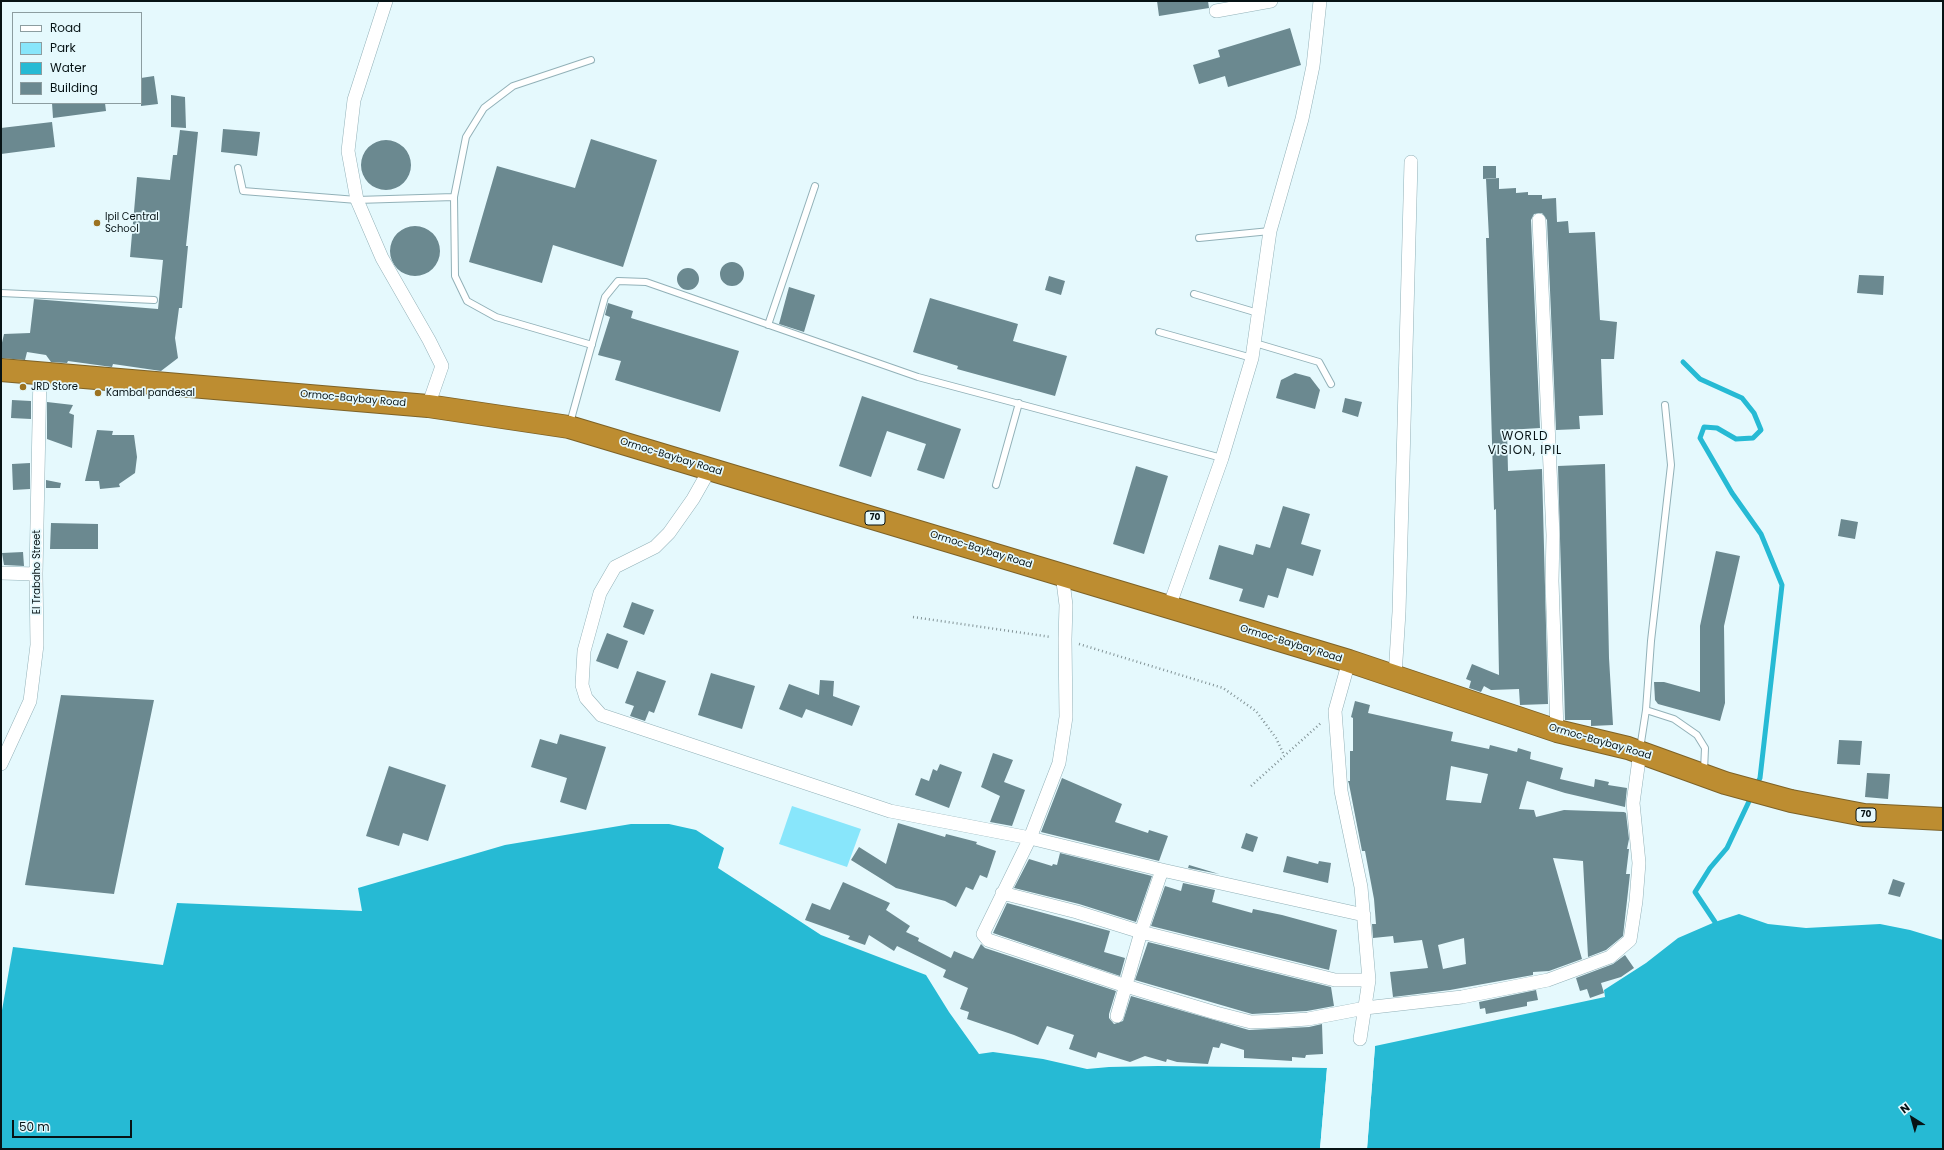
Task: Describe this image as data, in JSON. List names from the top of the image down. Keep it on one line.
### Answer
{"streets":{"highway":["Ormoc-Baybay Road","70"],"street":["El Trabaho Street"]},"crossings":[["Ormoc-Baybay Road","El Trabaho Street"]],"districts":["WORLD VISION, IPIL"],"places":["Ipil Central School","JRD Store","Kambal pandesal"],"legend":["Road","Park","Water","Building"],"scale_bar":"50 m","north":"top left"}
